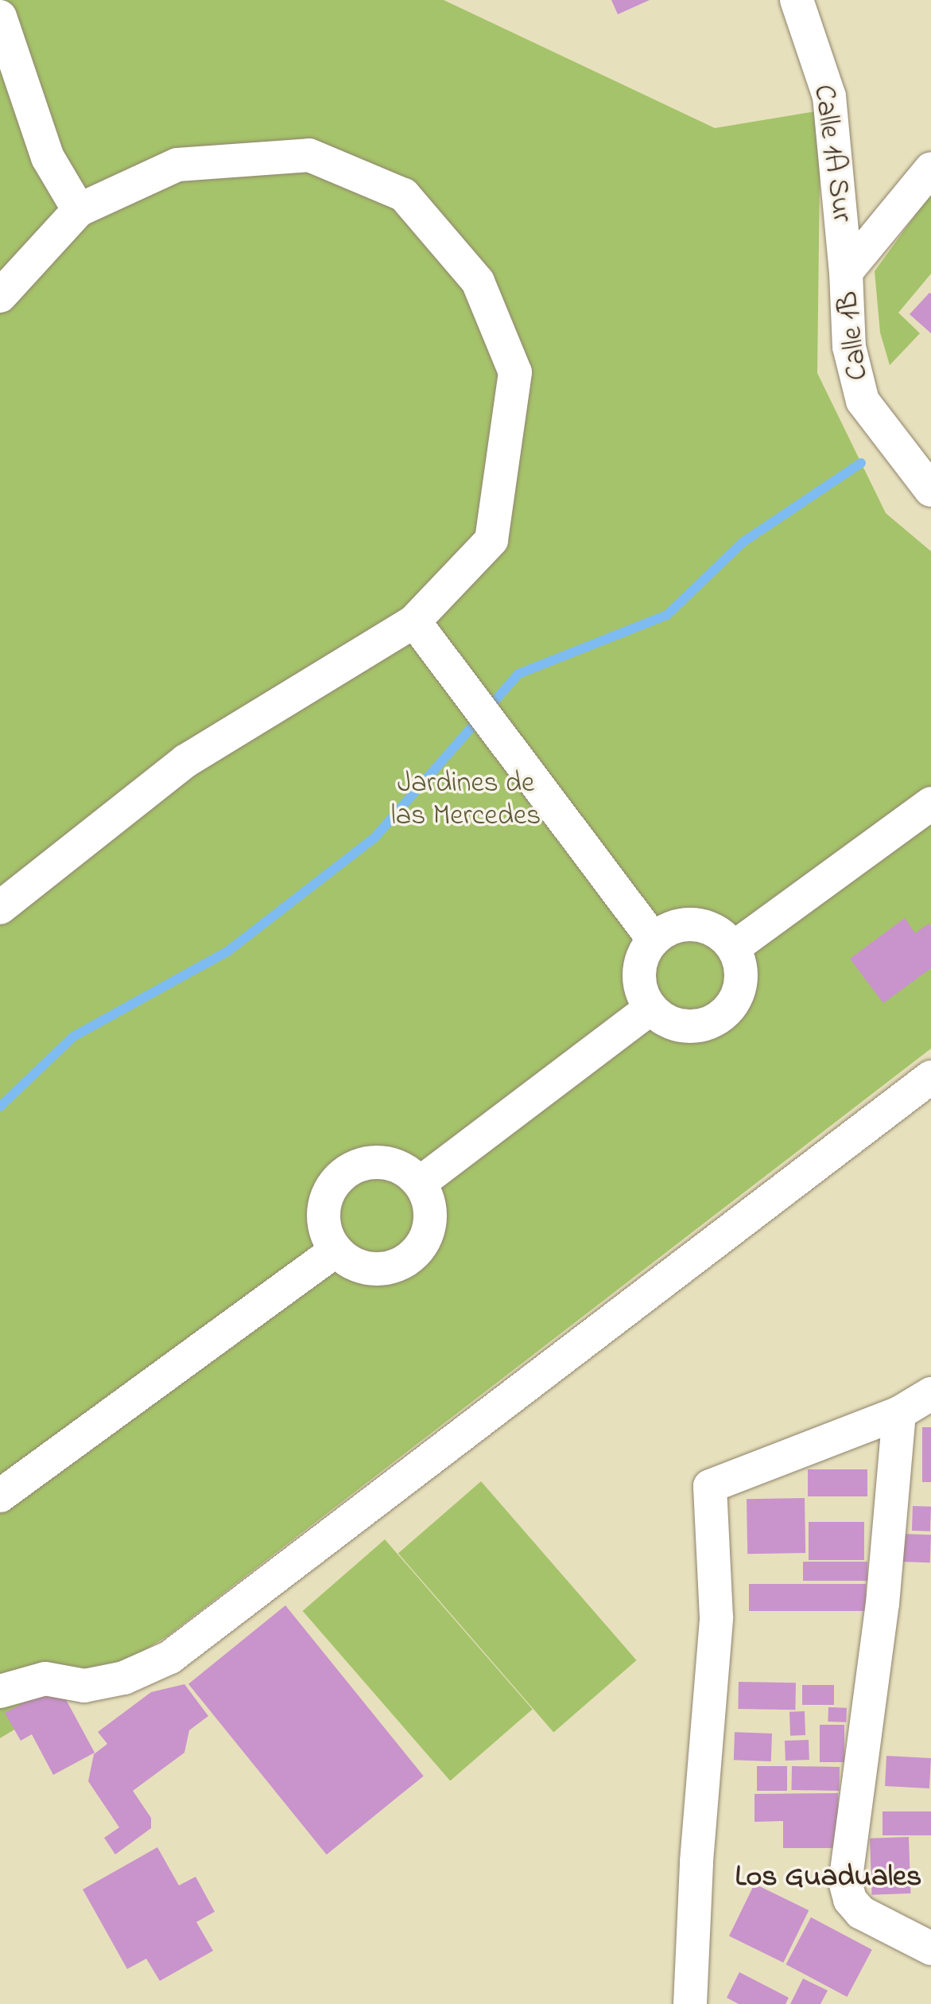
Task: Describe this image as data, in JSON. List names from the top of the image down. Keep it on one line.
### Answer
{"streets":{"street":["Calle 1A Sur","Calle 1B"]},"crossings":[["Calle 1A Sur","Calle 1B"]],"districts":["Los Guaduales"],"parks":["Jardines de las Mercedes"]}
